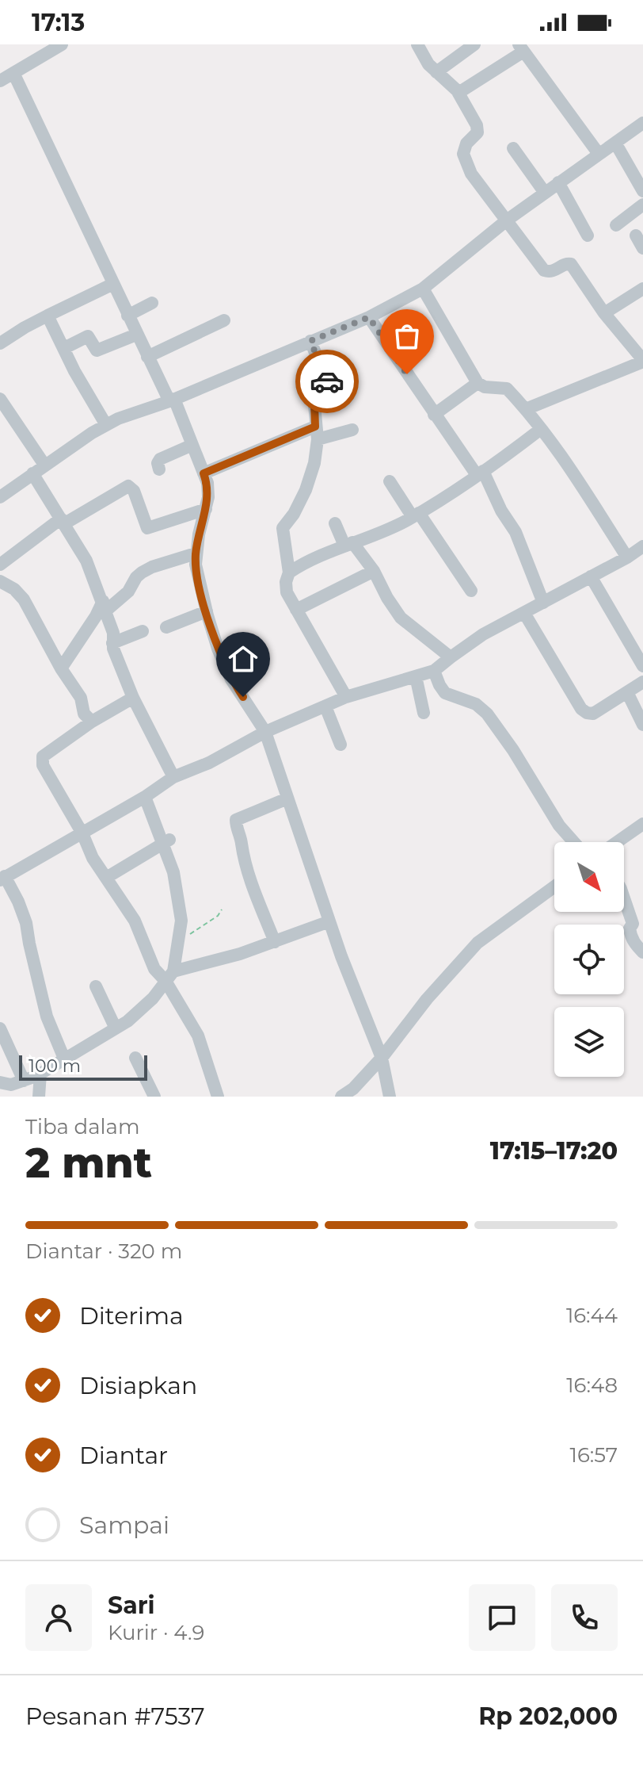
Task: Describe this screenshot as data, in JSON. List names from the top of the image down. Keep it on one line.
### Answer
{"scale_bar":"100 m","north":"bottom right","page":{"status":"17:13","scale":"100 m","heading":["2 mnt","Tiba dalam","17:15–17:20"],"panel":["Sari","Kurir · 4.9","Pesanan #7537","Rp 202,000"],"bar":"Diantar · 320 m","list":[["Diterima","16:44"],["Disiapkan","16:48"],["Diantar","16:57"],"Sampai"]}}
